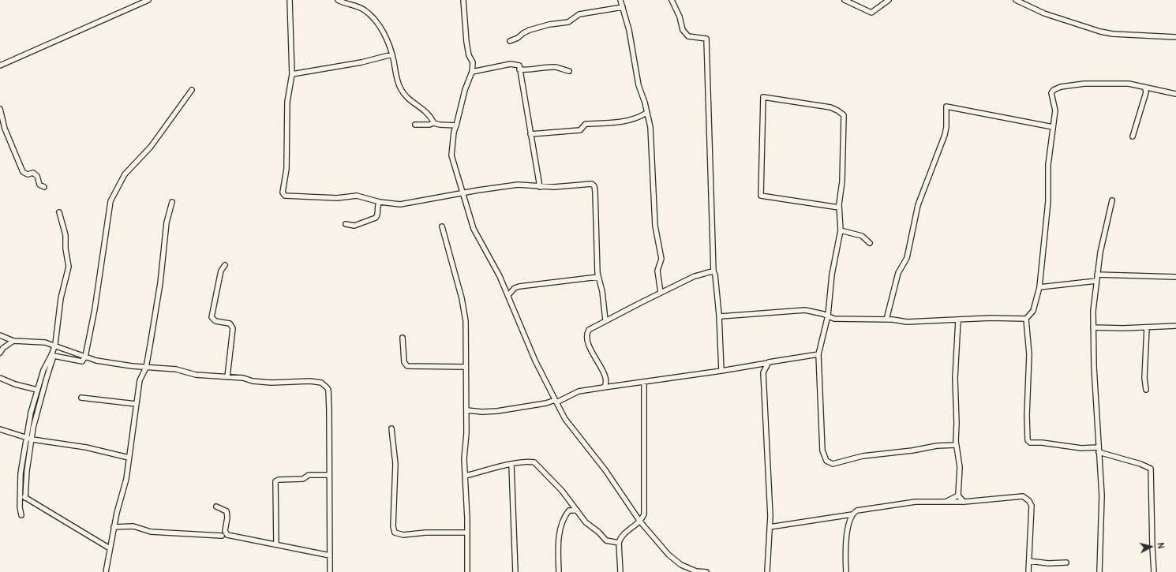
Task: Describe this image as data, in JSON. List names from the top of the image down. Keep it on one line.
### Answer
{"north":"right"}
